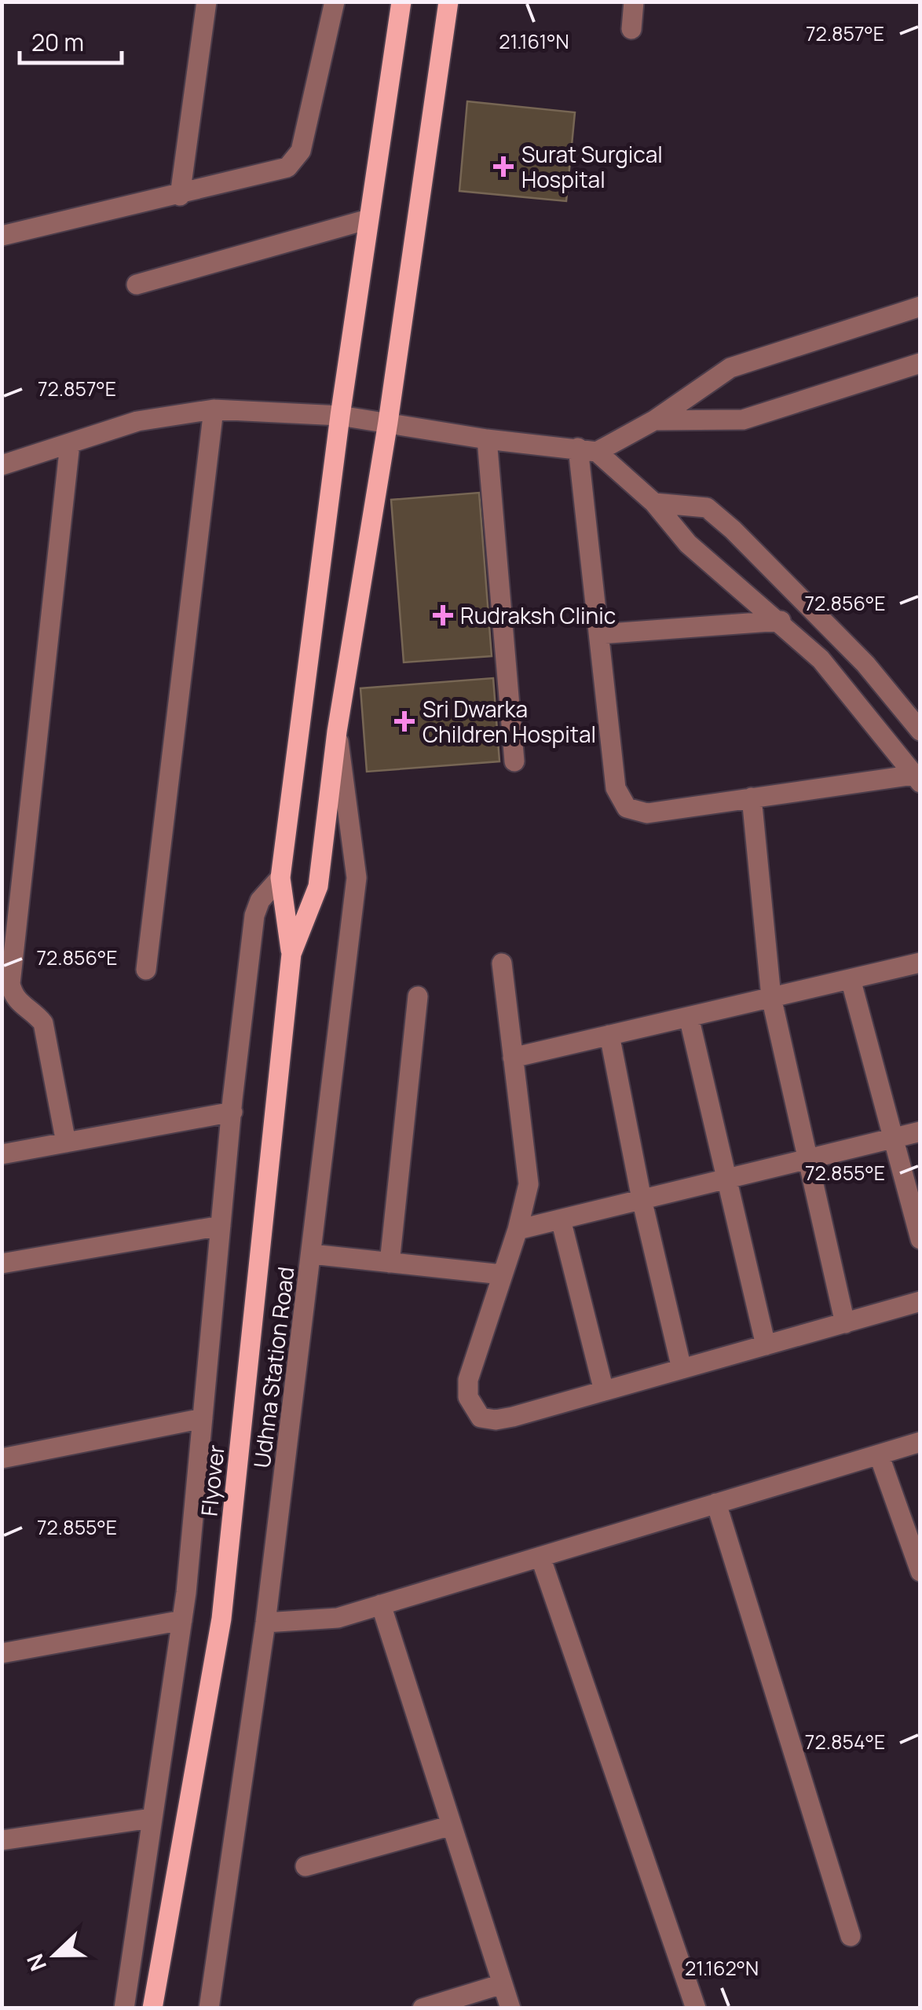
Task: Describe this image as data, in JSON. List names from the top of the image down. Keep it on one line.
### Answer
{"streets":{"main road":["Flyover"],"street":["Udhna Station Road"]},"places":{"health":["Surat Surgical Hospital","Rudraksh Clinic","Sri Dwarka Children Hospital"]},"scale_bar":"20 m","north":"left","coordinates":["72.857°E","21.161°N","72.856°E","72.855°E","72.854°E","21.162°N"]}
